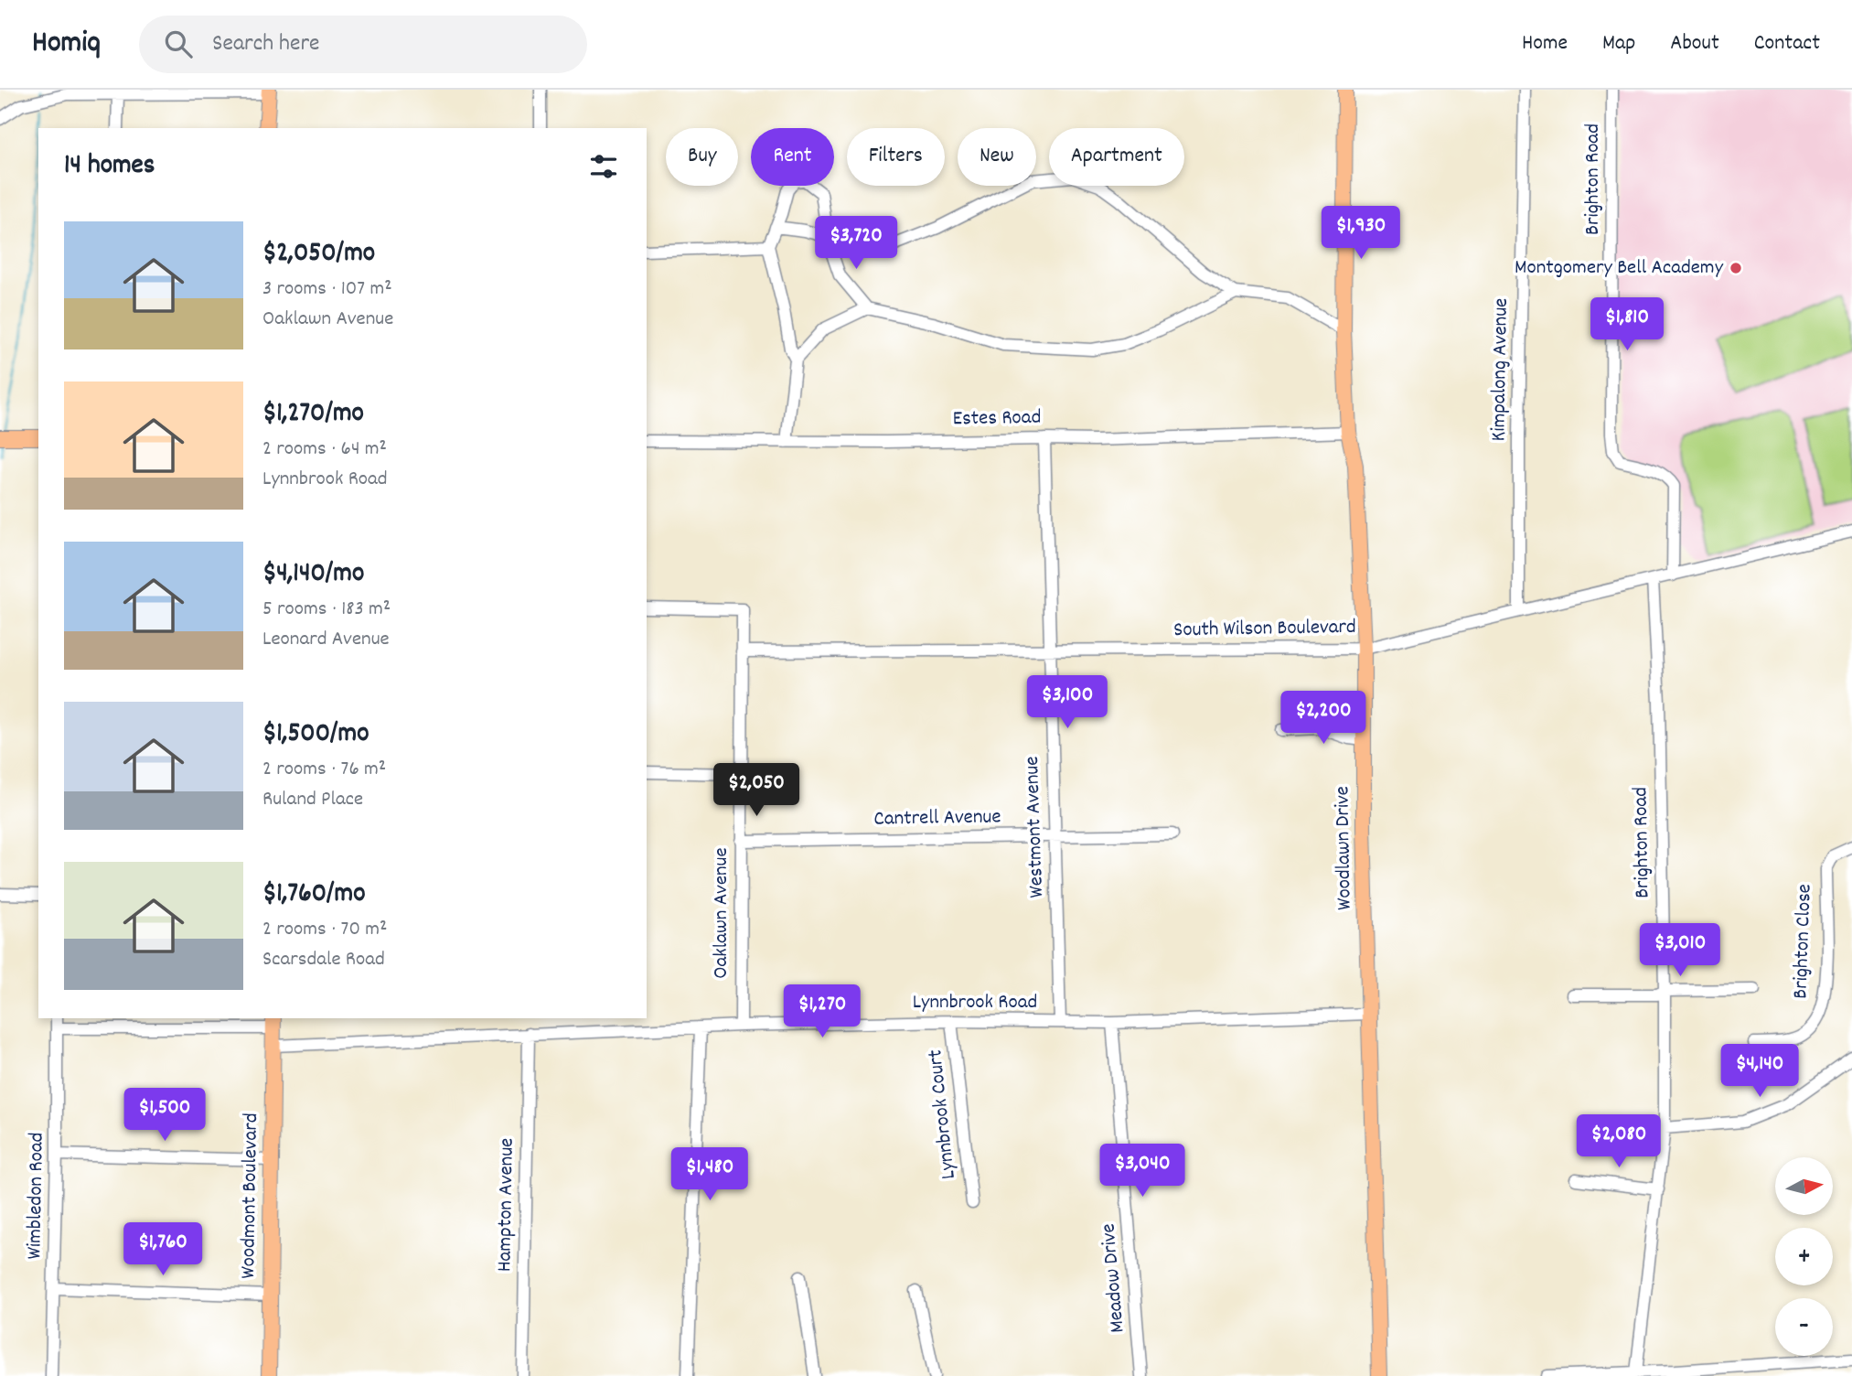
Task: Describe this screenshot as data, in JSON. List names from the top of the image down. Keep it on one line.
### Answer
{"streets":{"main road":["Woodlawn Drive","Woodmont Boulevard"],"street":["Brighton Road","Kimpalong Avenue","Estes Road","South Wilson Boulevard","Cantrell Avenue","Westmont Avenue","Oaklawn Avenue","Brighton Close","Lynnbrook Road","Lynnbrook Court","Wimbledon Road","Hampton Avenue","Meadow Drive"]},"crossings":[["Brighton Road","South Wilson Boulevard"],["Kimpalong Avenue","South Wilson Boulevard"],["Estes Road","Westmont Avenue"],["Estes Road","Woodlawn Drive"],["South Wilson Boulevard","Westmont Avenue"],["South Wilson Boulevard","Woodlawn Drive"],["South Wilson Boulevard","Oaklawn Avenue"],["Cantrell Avenue","Westmont Avenue"],["Cantrell Avenue","Oaklawn Avenue"],["Westmont Avenue","Lynnbrook Road"],["Woodlawn Drive","Lynnbrook Road"],["Oaklawn Avenue","Lynnbrook Road"],["Lynnbrook Road","Lynnbrook Court"],["Lynnbrook Road","Woodmont Boulevard"],["Lynnbrook Road","Hampton Avenue"],["Lynnbrook Road","Meadow Drive"]],"places":["Montgomery Bell Academy"],"north":"right","page":{"header":"Homiq","search":"Search here","nav":["Home","Map","About","Contact"],"chip":["Buy","Rent","Filters","New","Apartment"],"heading":"14 homes","list":[{"name":"$2,050/mo","note":"3 rooms · 107 m² · Oaklawn Avenue"},{"name":"$1,270/mo","note":"2 rooms · 64 m² · Lynnbrook Road"},{"name":"$4,140/mo","note":"5 rooms · 183 m² · Leonard Avenue"},{"name":"$1,500/mo","note":"2 rooms · 76 m² · Ruland Place"},{"name":"$1,760/mo","note":"2 rooms · 70 m² · Scarsdale Road"}],"price":["$1,930","$3,720","$1,810","$3,100","$2,200","$2,050","$3,010","$1,270","$4,140","$1,500","$2,080","$3,040","$1,480","$1,760"],"map_buttons":["+","−"]}}
